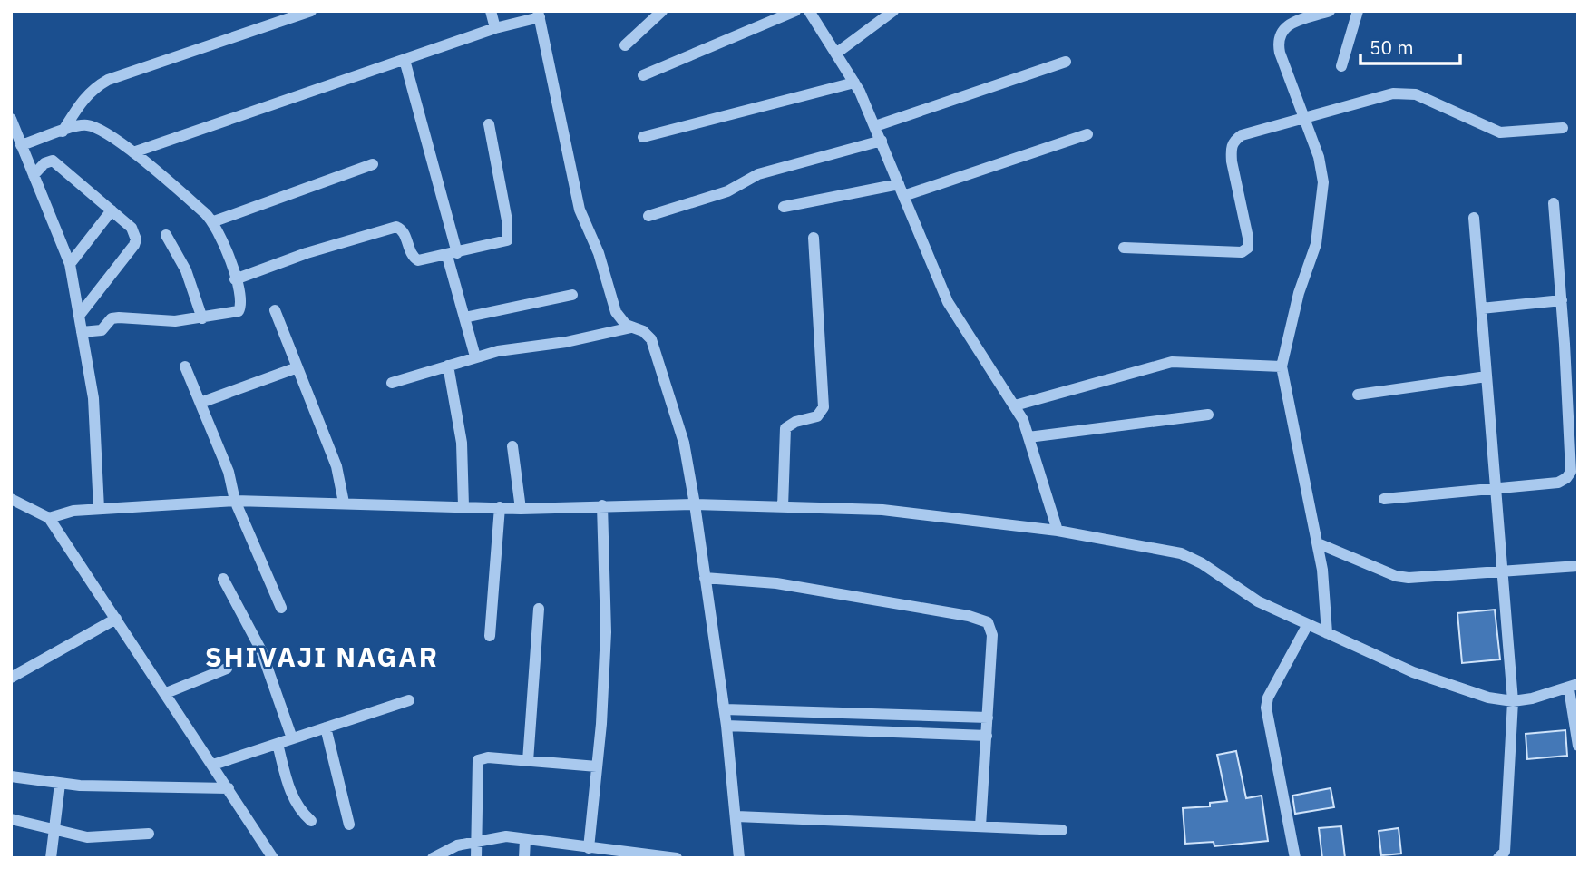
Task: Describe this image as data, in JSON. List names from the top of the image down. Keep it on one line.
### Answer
{"districts":["SHIVAJI NAGAR"],"scale_bar":"50 m"}
